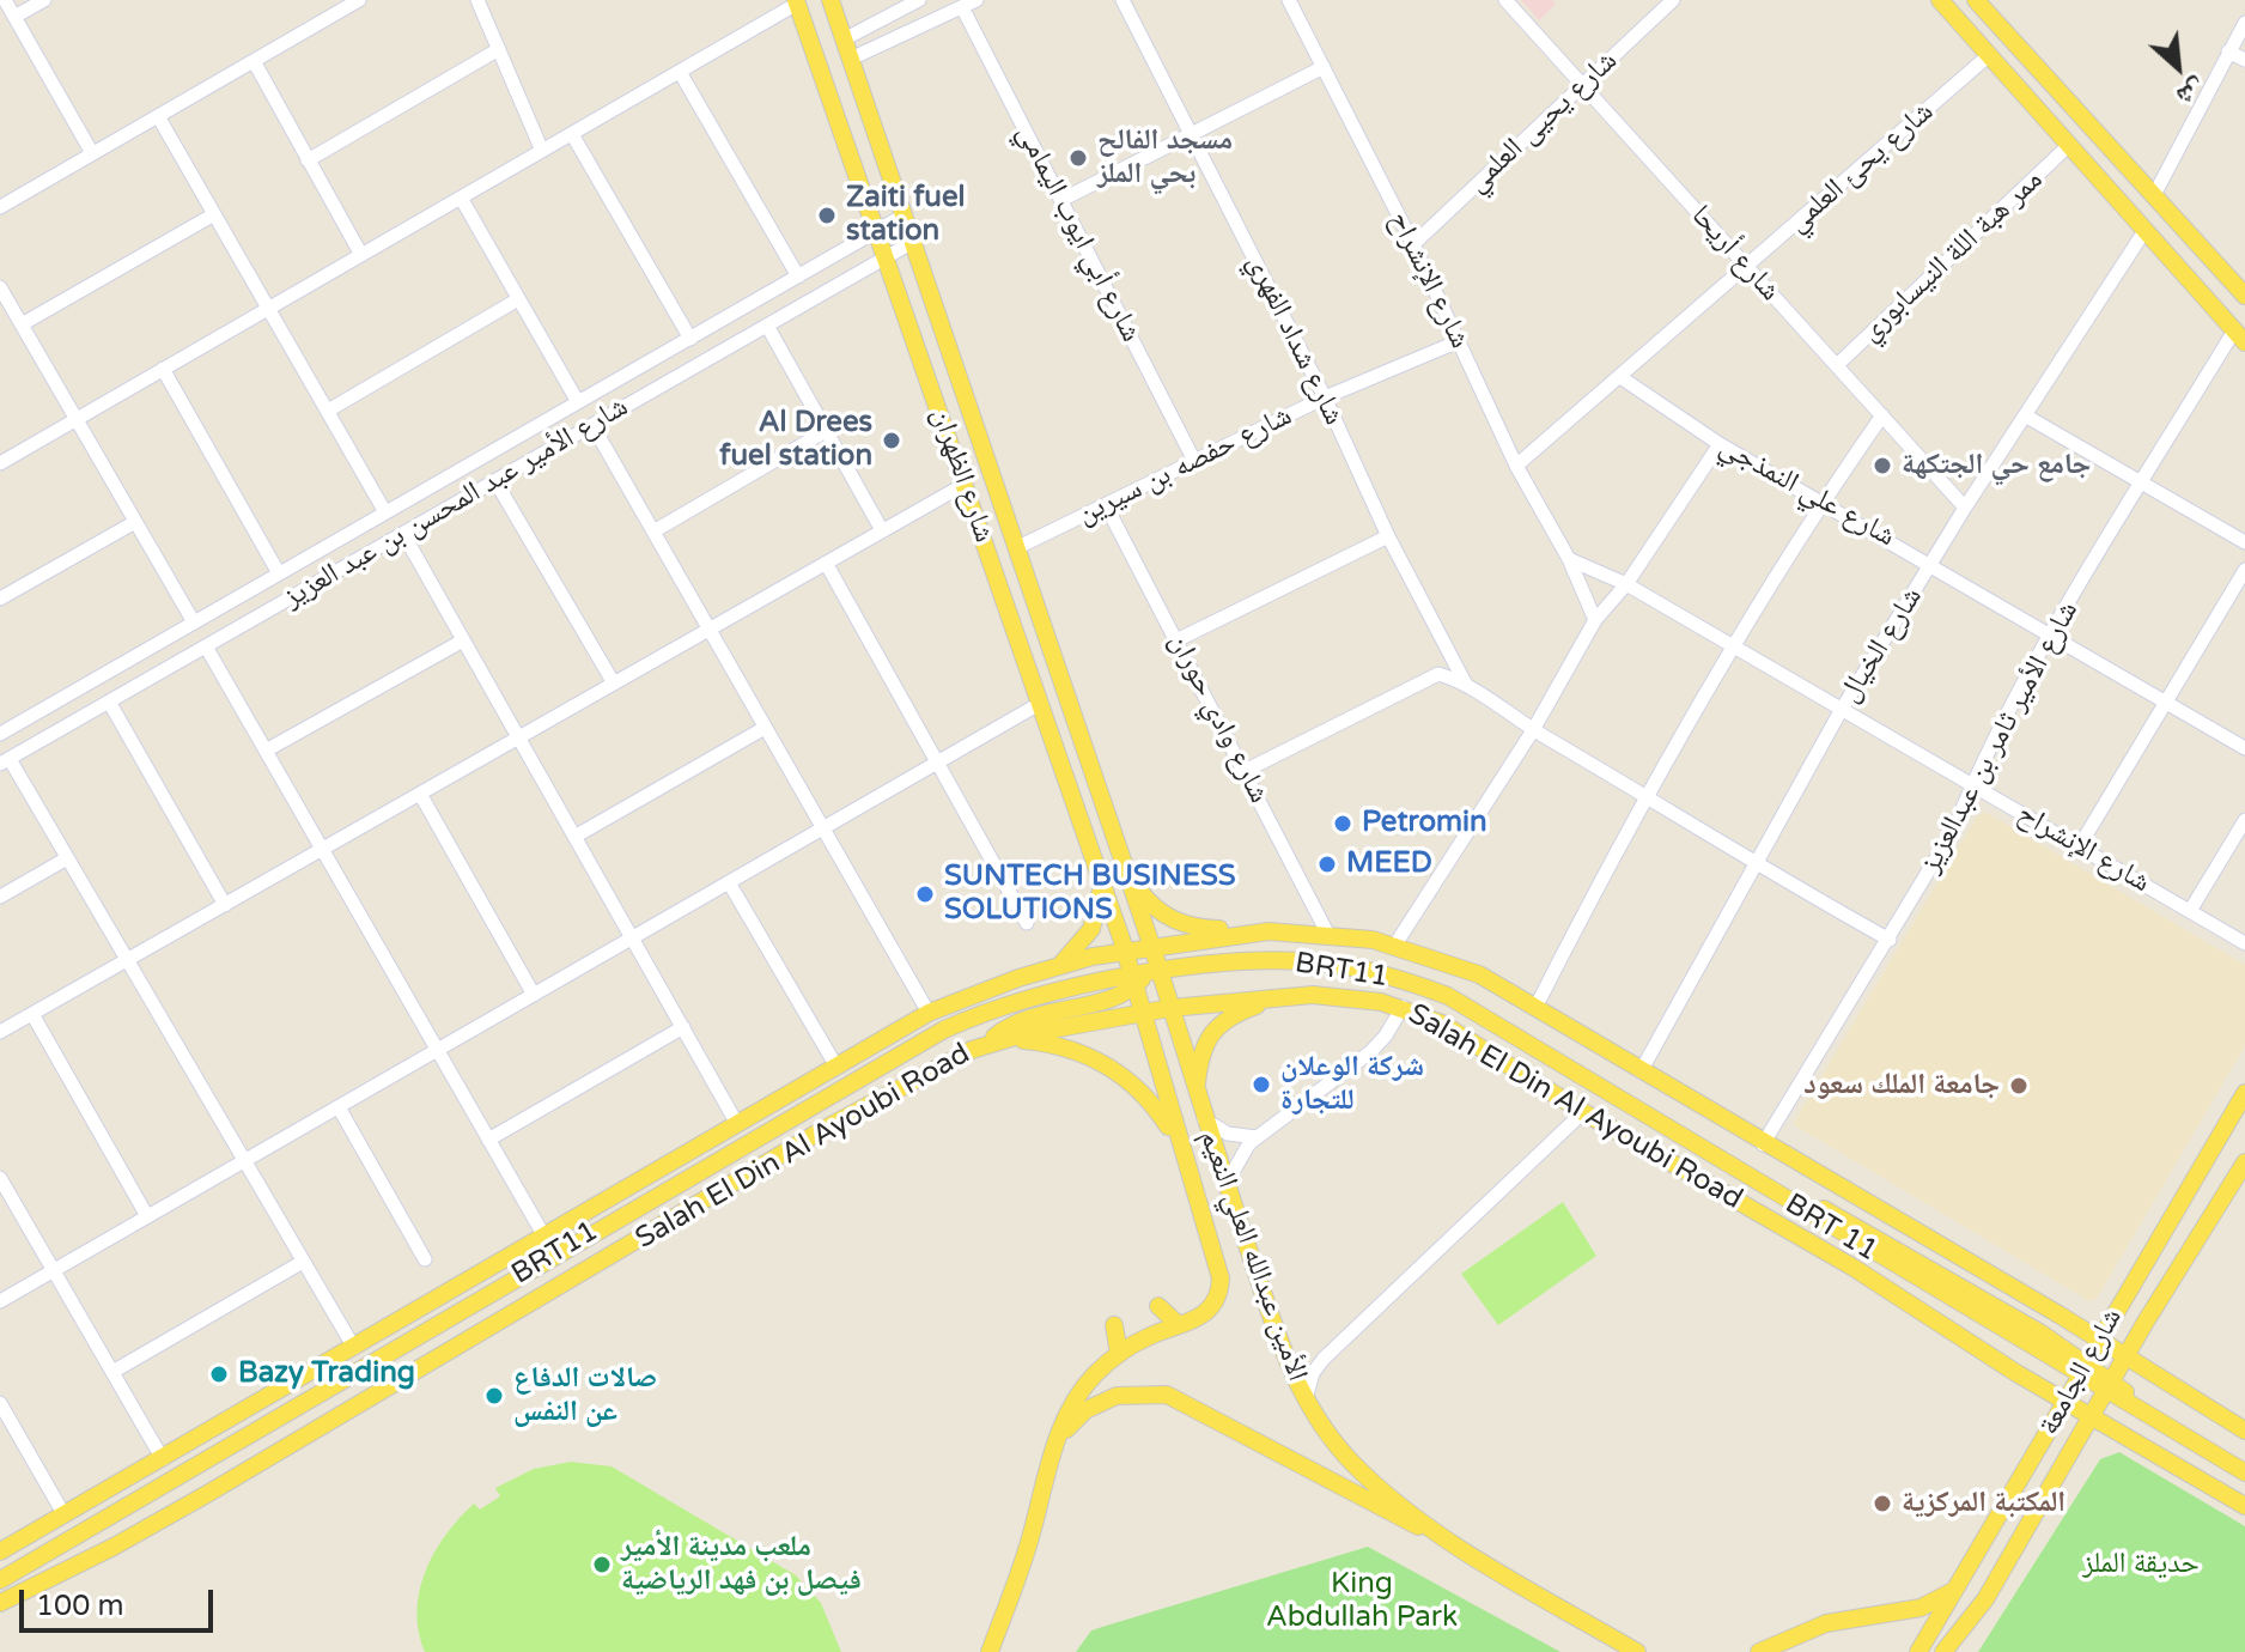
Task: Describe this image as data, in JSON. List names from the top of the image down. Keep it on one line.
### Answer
{"streets":{"main road":["شارع الظهران","BRT11","Salah El Din Al Ayoubi Road","BRT 11","الأمين عبدالله العلي النعيم","شارع الجامعة"],"street":["شارع يحيى العلمي","شارع يحئ العلمي","شارع أبي ايوب اليمامي","شارع أريحا","ممر هبة اللة النيسابوري","شارع الإنشراح","شارع شداد الفهري","شارع حفصه بن سيرين","شارع علي النمذجي","شارع الأمير عبد المحسن بن عبد العزيز","شارع الخيال","شارع وادي حوران","شارع الأمير ثامر بن عبدالعزيز"]},"crossings":[["شارع يحيى العلمي","شارع أريحا"],["شارع يحيى العلمي","شارع الإنشراح"],["شارع يحئ العلمي","شارع أريحا"],["شارع يحئ العلمي","شارع الإنشراح"],["شارع يحئ العلمي","شارع علي النمذجي"],["شارع أبي ايوب اليمامي","شارع حفصه بن سيرين"],["شارع أريحا","ممر هبة اللة النيسابوري"],["شارع أريحا","شارع الخيال"],["شارع الإنشراح","شارع حفصه بن سيرين"],["شارع الإنشراح","شارع الخيال"],["شارع الإنشراح","شارع الأمير ثامر بن عبدالعزيز"],["شارع شداد الفهري","شارع حفصه بن سيرين"],["شارع شداد الفهري","شارع الخيال"],["شارع شداد الفهري","شارع وادي حوران"],["شارع شداد الفهري","شارع الأمير ثامر بن عبدالعزيز"],["شارع حفصه بن سيرين","شارع الظهران"],["شارع حفصه بن سيرين","شارع وادي حوران"],["شارع الظهران","شارع الأمير عبد المحسن بن عبد العزيز"],["شارع الظهران","BRT11"],["شارع الظهران","Salah El Din Al Ayoubi Road"],["شارع الظهران","الأمين عبدالله العلي النعيم"],["شارع علي النمذجي","شارع الخيال"],["شارع علي النمذجي","شارع الأمير ثامر بن عبدالعزيز"],["شارع الخيال","Salah El Din Al Ayoubi Road"],["شارع وادي حوران","Salah El Din Al Ayoubi Road"],["شارع الأمير ثامر بن عبدالعزيز","Salah El Din Al Ayoubi Road"],["BRT11","BRT 11"],["BRT11","الأمين عبدالله العلي النعيم"],["Salah El Din Al Ayoubi Road","الأمين عبدالله العلي النعيم"],["Salah El Din Al Ayoubi Road","شارع الجامعة"],["BRT 11","شارع الجامعة"]],"parks":["حديقة الملز","King Abdullah Park"],"places":["مسجد الفالح بحي الملز","Zaiti fuel station","Al Drees fuel station","جامع حي الجتكهة","Petromin","MEED","SUNTECH BUSINESS SOLUTIONS","شركة الوعلان للتجارة","جامعة الملك سعود","Bazy Trading","صالات الدفاع عن النفس","المكتبة المركزية","ملعب مدينة الأمير فيصل بن فهد الرياضية"],"scale_bar":"100 m","north":"bottom right"}
